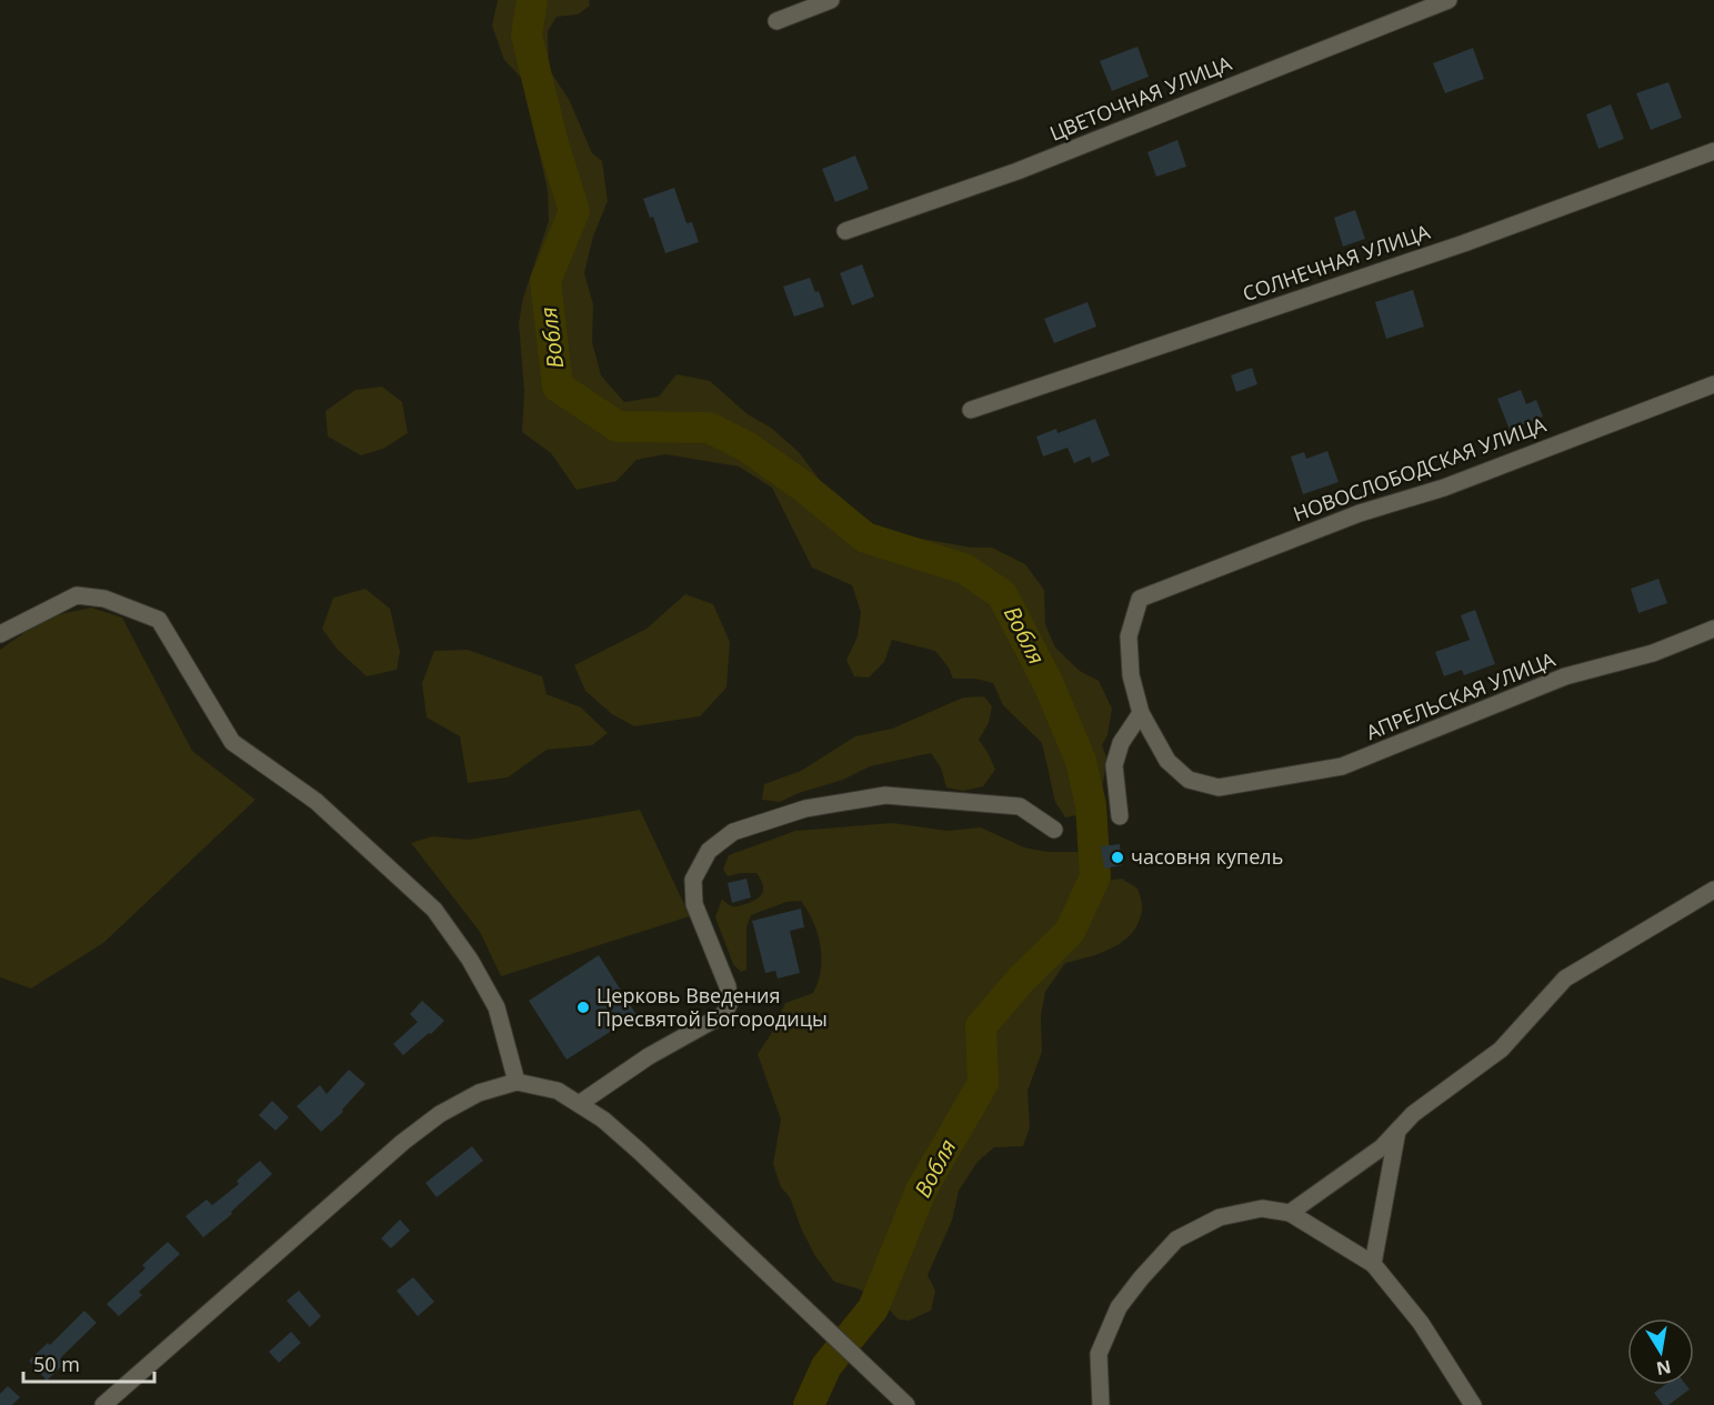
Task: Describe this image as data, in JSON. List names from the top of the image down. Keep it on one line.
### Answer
{"streets":{"street":["ЦВЕТОЧНАЯ УЛИЦА","СОЛНЕЧНАЯ УЛИЦА","НОВОСЛОБОДСКАЯ УЛИЦА","АПРЕЛЬСКАЯ УЛИЦА"]},"crossings":[["НОВОСЛОБОДСКАЯ УЛИЦА","АПРЕЛЬСКАЯ УЛИЦА"]],"water":["Вобля"],"places":["часовня купель","Церковь Введения Пресвятой Богородицы"],"scale_bar":"50 m","north":"bottom"}
